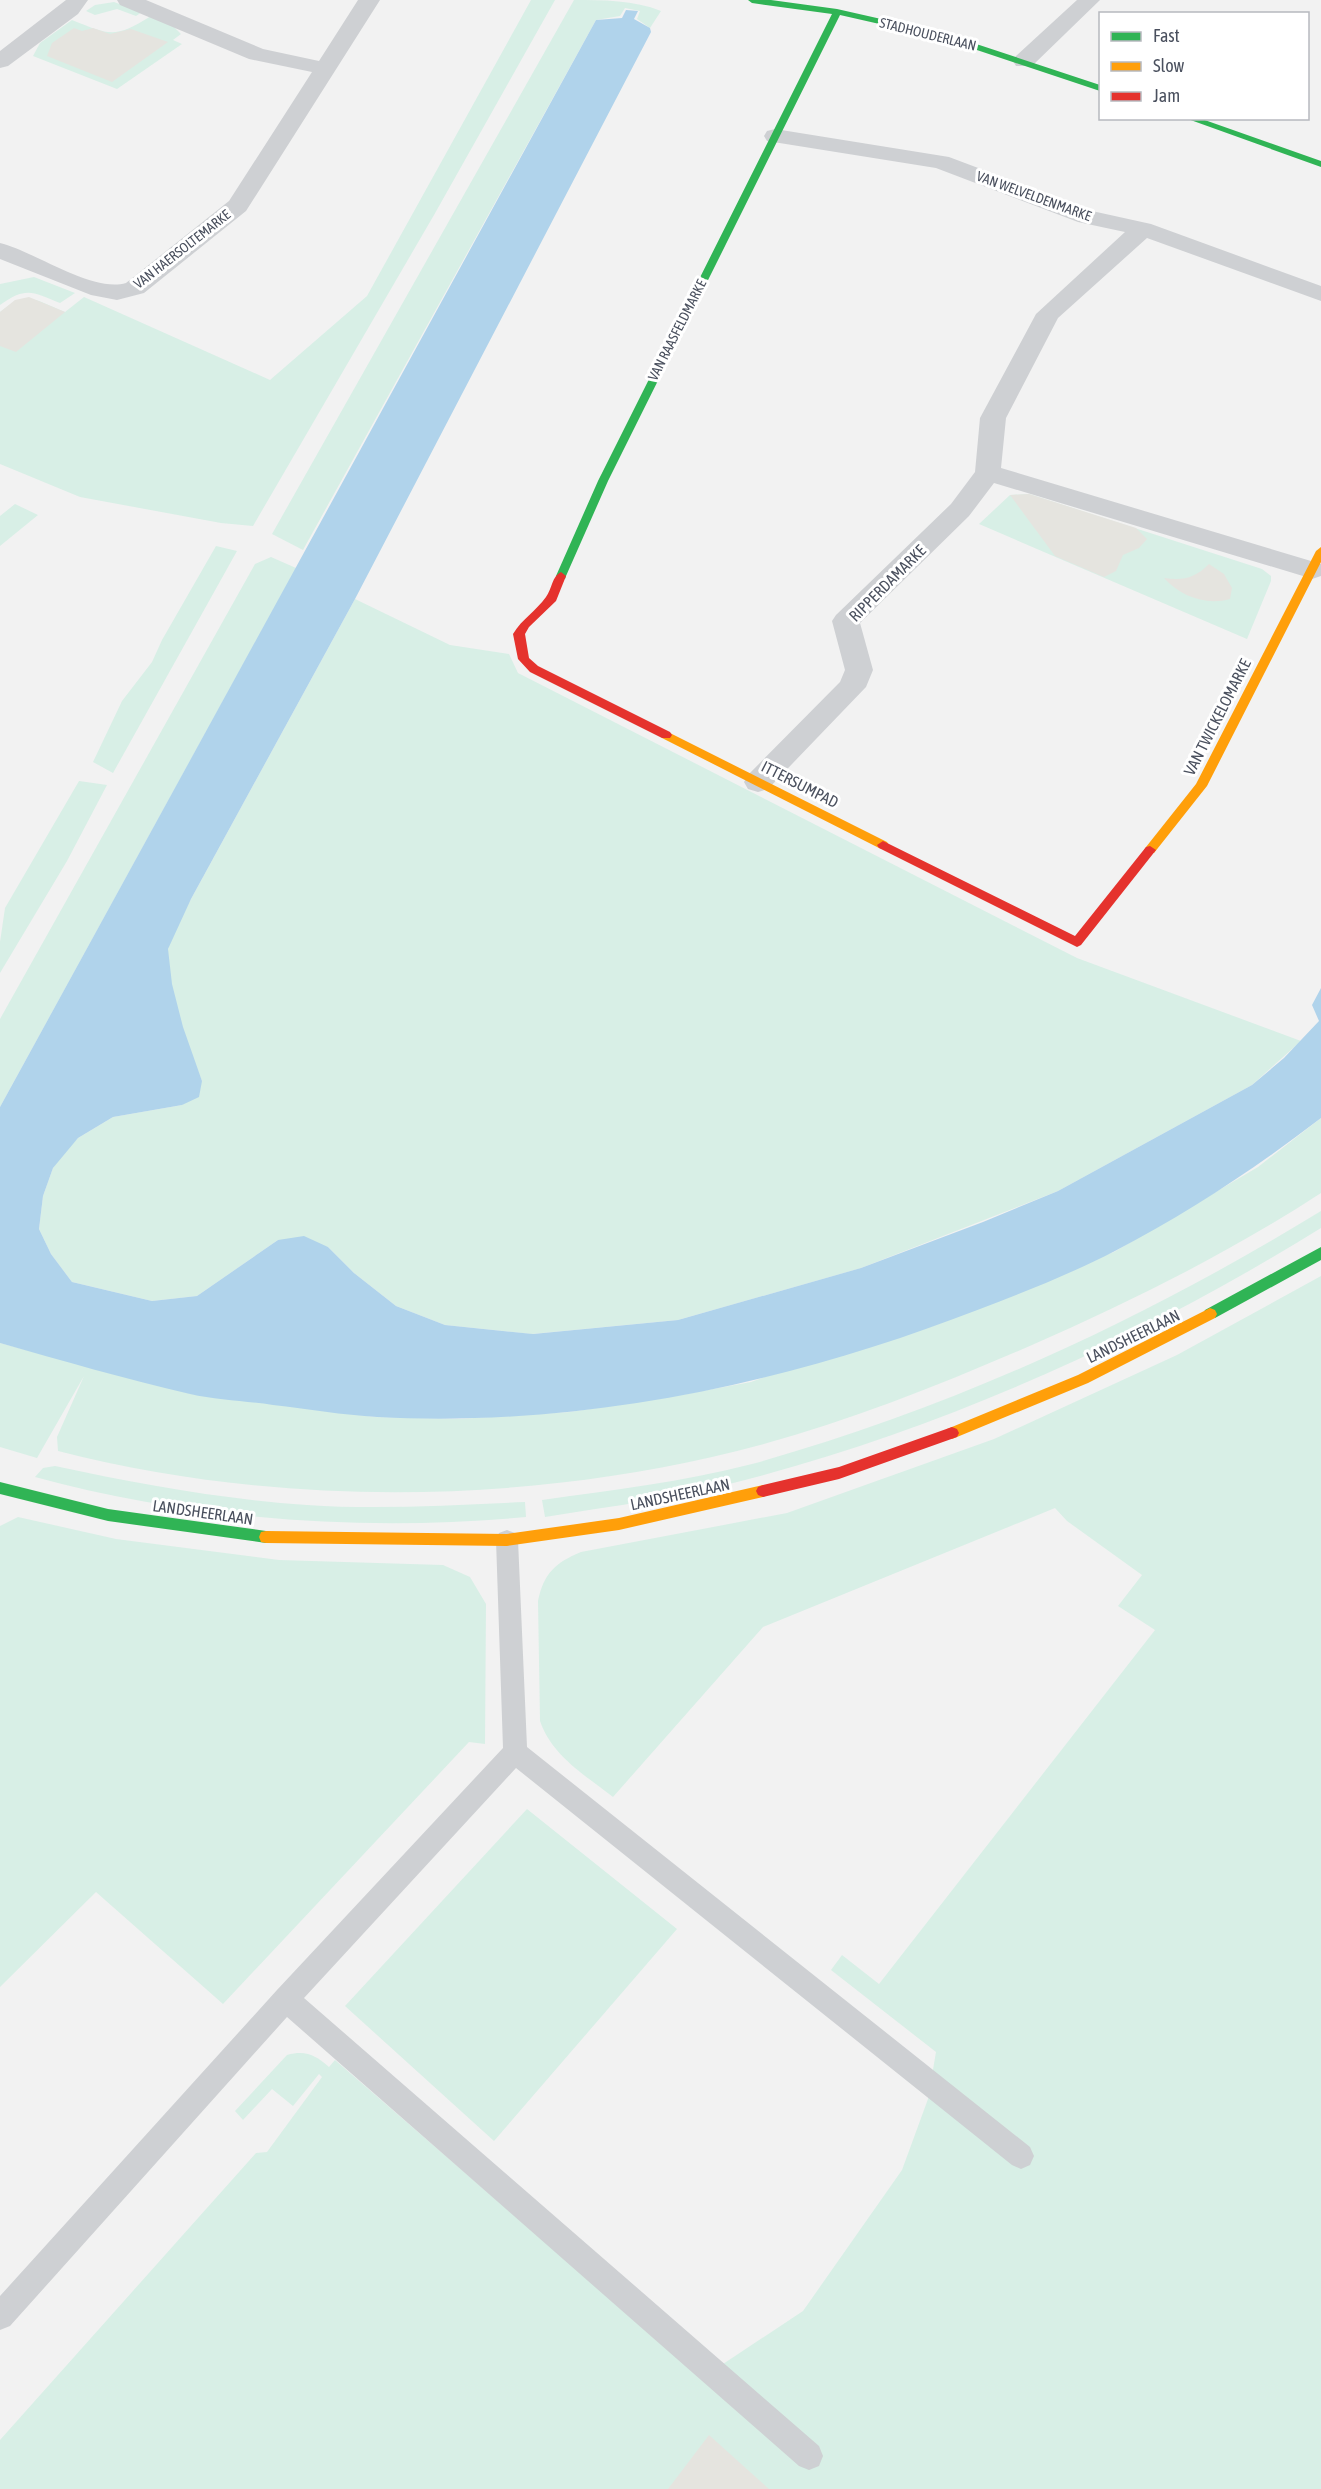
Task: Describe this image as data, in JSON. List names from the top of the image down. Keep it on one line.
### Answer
{"streets":{"street":["STADHOUDERLAAN","VAN WELVELDENMARKE","VAN HAERSOLTEMARKE","VAN RAASFELDMARKE","RIPPERDAMARKE","VAN TWICKELOMARKE","ITTERSUMPAD","LANDSHEERLAAN"]},"crossings":[["STADHOUDERLAAN","VAN RAASFELDMARKE"],["VAN WELVELDENMARKE","VAN RAASFELDMARKE"],["VAN RAASFELDMARKE","ITTERSUMPAD"],["RIPPERDAMARKE","ITTERSUMPAD"],["VAN TWICKELOMARKE","ITTERSUMPAD"]],"legend":["Fast","Slow","Jam"]}
